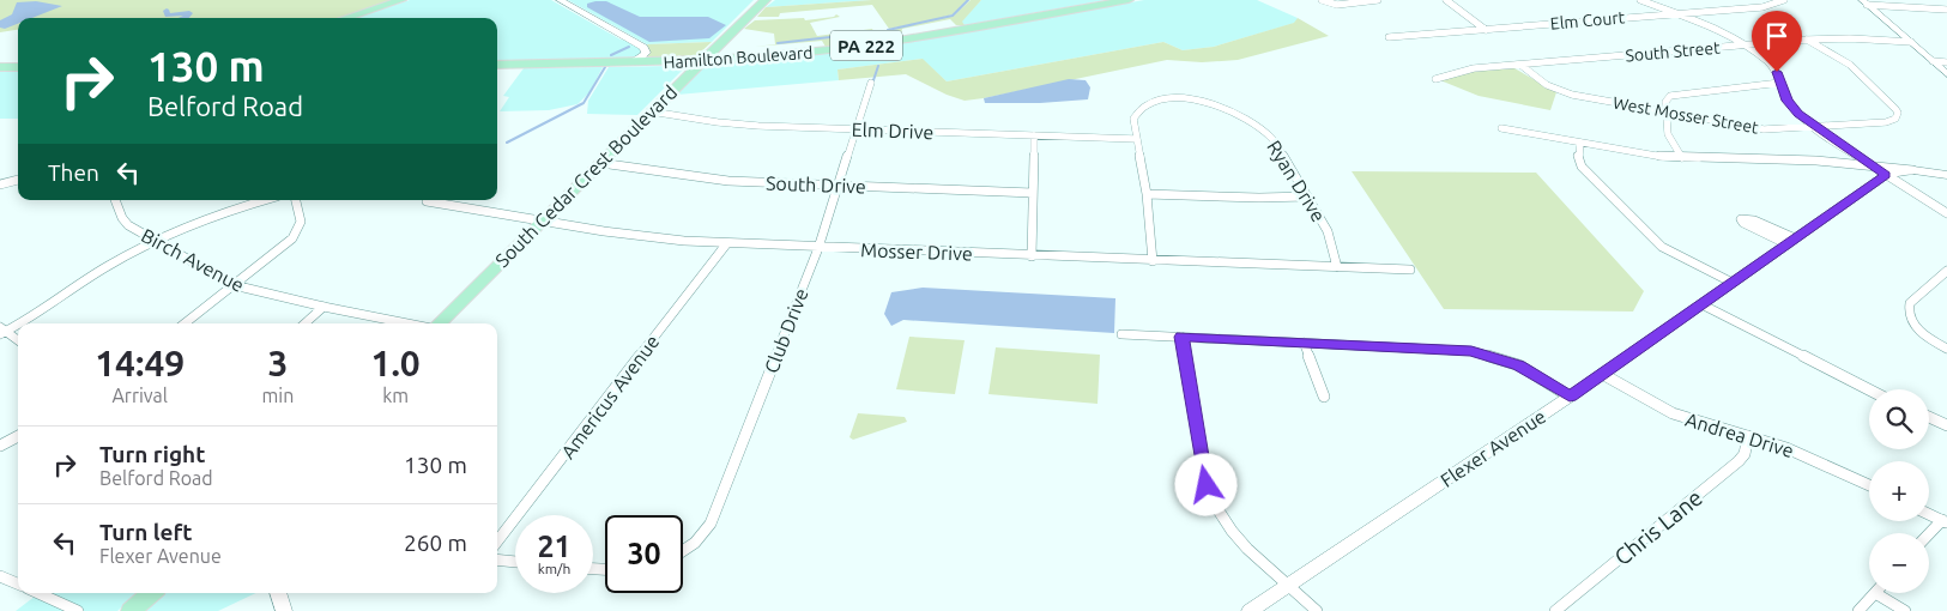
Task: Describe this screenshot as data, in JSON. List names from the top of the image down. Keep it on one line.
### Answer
{"streets":{"main road":["PA 222","Hamilton Boulevard","South Cedar Crest Boulevard"],"street":["Elm Court","South Street","West Mosser Street","Elm Drive","Ryan Drive","South Drive","Mosser Drive","Birch Avenue","Club Drive","Americus Avenue","Andrea Drive","Flexer Avenue","Chris Lane"]},"crossings":[["South Street","West Mosser Street"],["Hamilton Boulevard","South Cedar Crest Boulevard"],["Elm Drive","South Cedar Crest Boulevard"],["Elm Drive","Ryan Drive"],["Elm Drive","Club Drive"],["South Cedar Crest Boulevard","South Drive"],["South Cedar Crest Boulevard","Mosser Drive"],["Ryan Drive","Mosser Drive"],["South Drive","Club Drive"],["Mosser Drive","Club Drive"],["Mosser Drive","Americus Avenue"],["Andrea Drive","Flexer Avenue"],["Andrea Drive","Chris Lane"]],"page":{"turn":["130 m","Belford Road"],"then":"Then","eta":["14:49","Arrival","3","min","1.0","km"],"map_buttons":["+","−"],"list":[{"name":"Turn right","note":"Belford Road","value":"130 m"},{"name":"Turn left","note":"Flexer Avenue","value":"260 m"}],"speed":"21 km/h","limit":"30"}}
